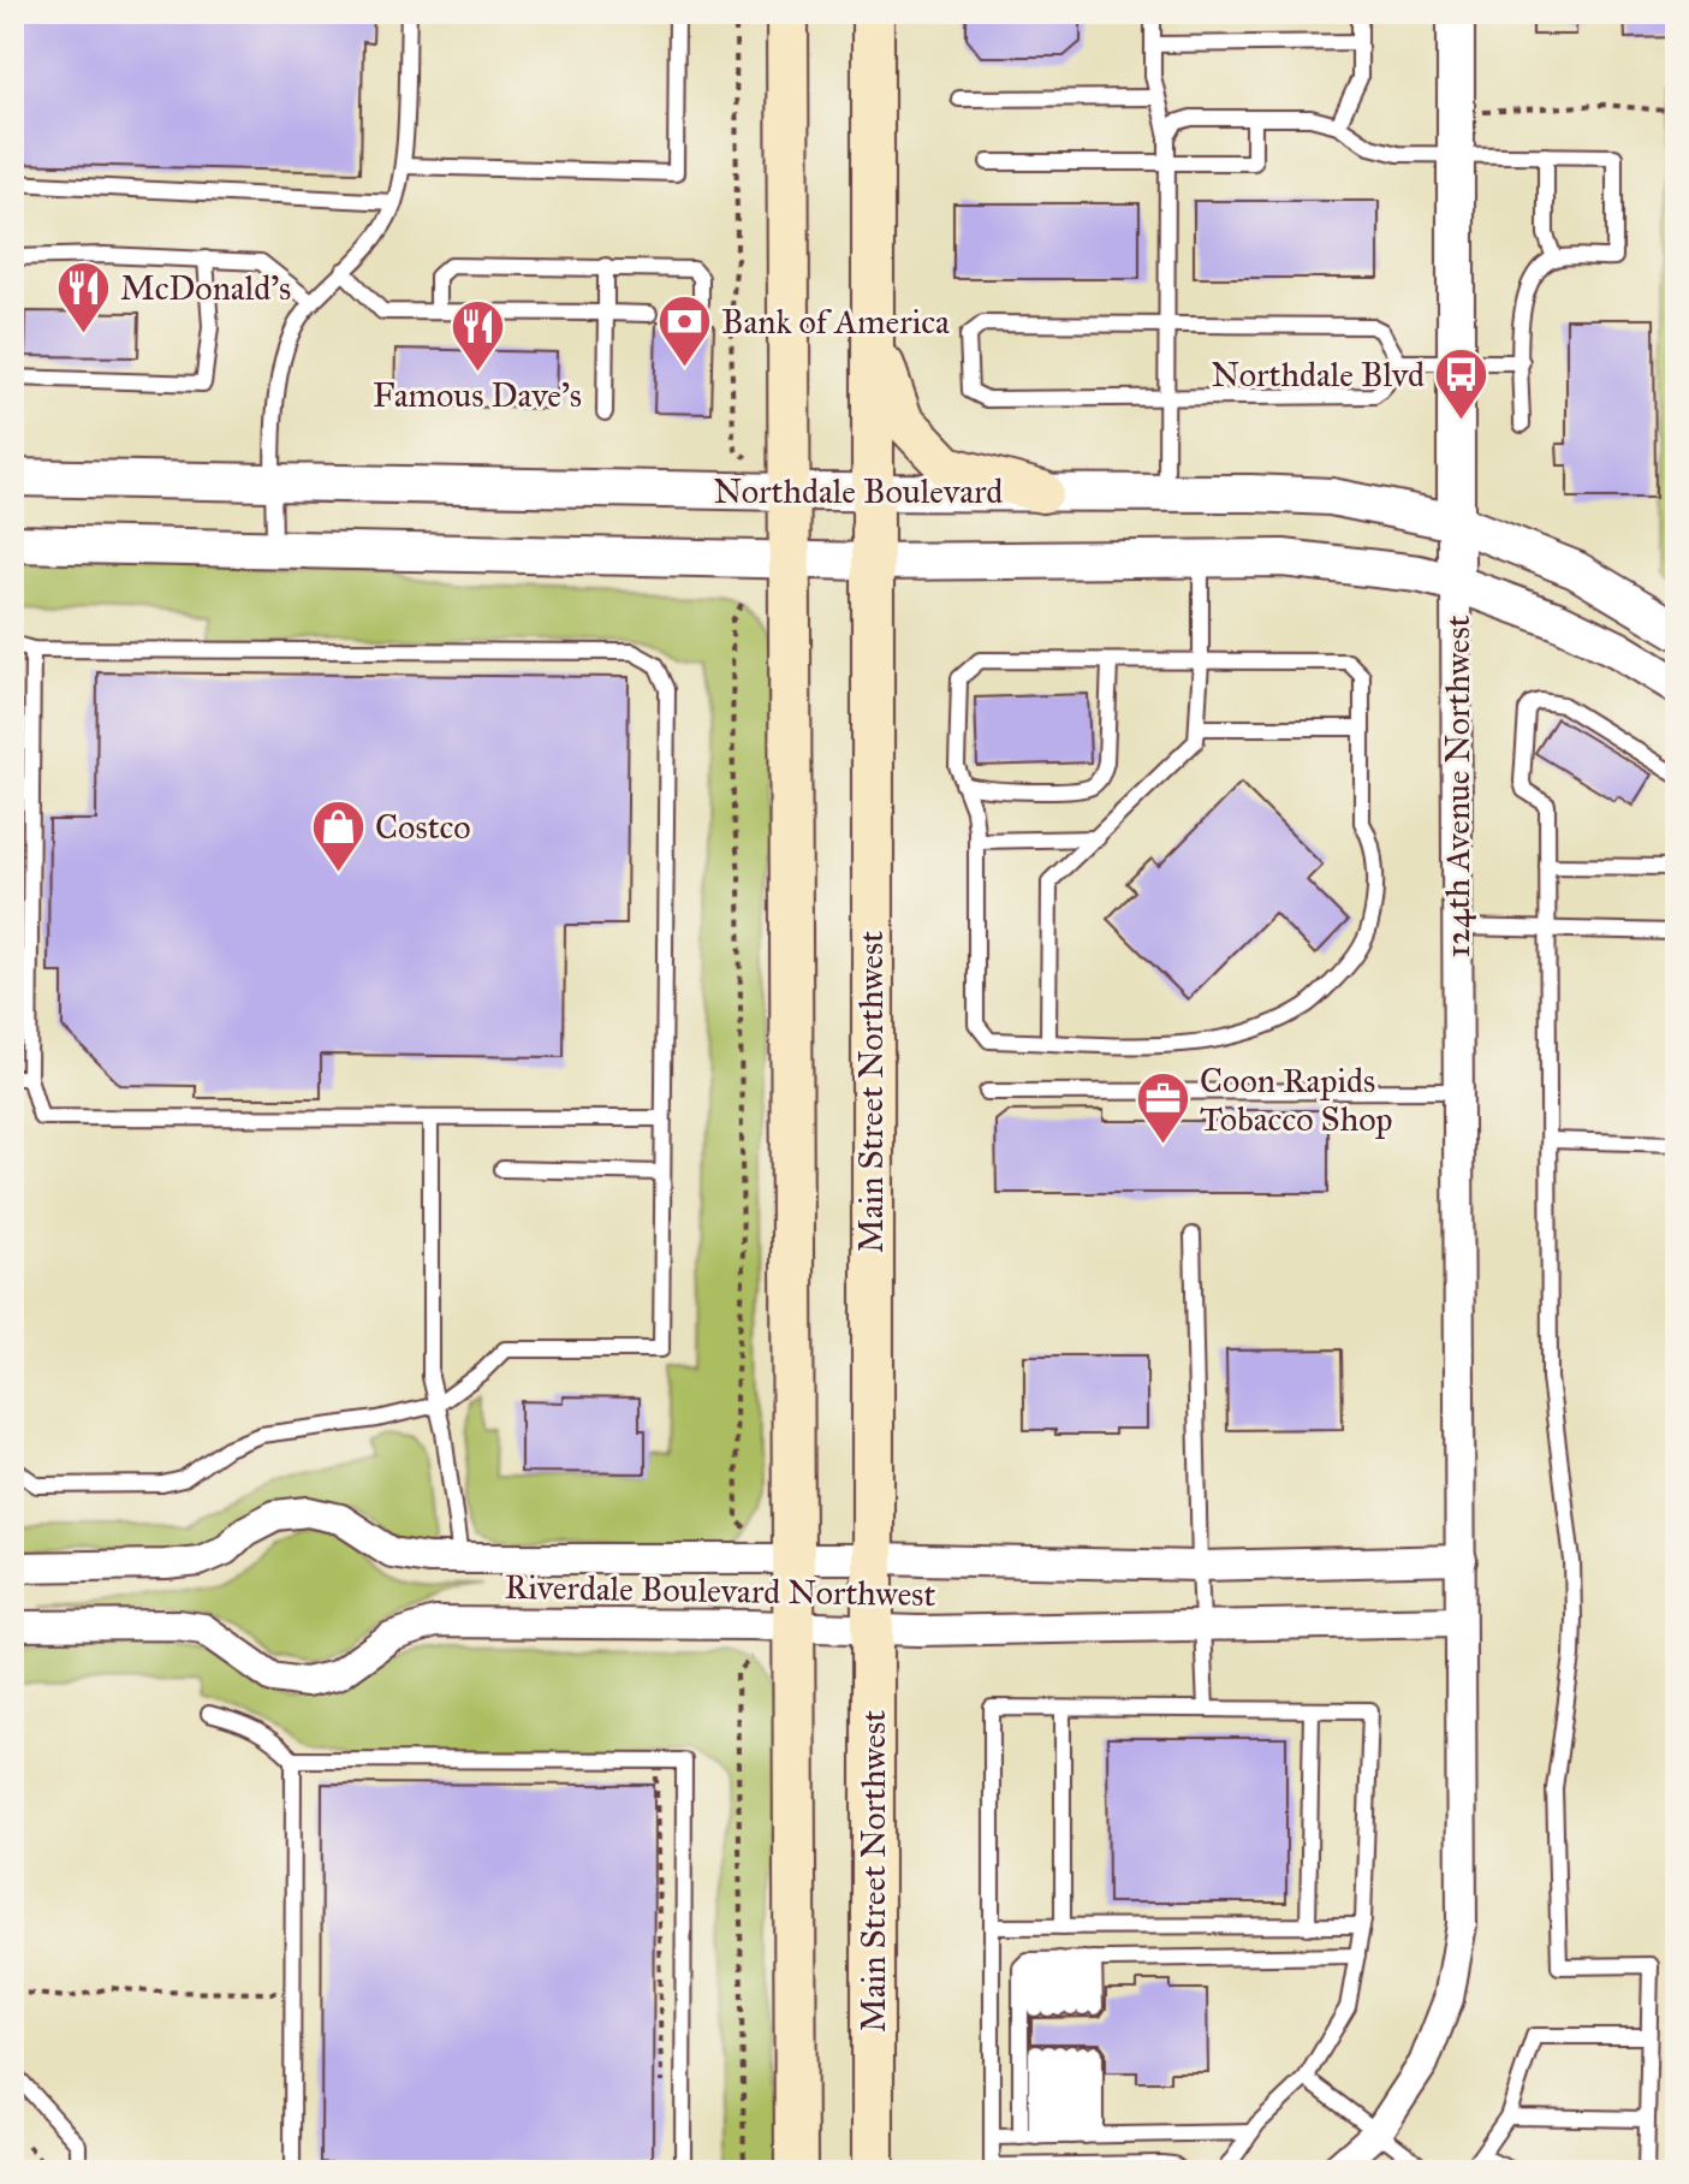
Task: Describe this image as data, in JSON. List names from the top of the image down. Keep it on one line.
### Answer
{"streets":{"main road":["Main Street Northwest"],"street":["Northdale Boulevard","124th Avenue Northwest","Riverdale Boulevard Northwest"]},"crossings":[["Northdale Boulevard","124th Avenue Northwest"],["Northdale Boulevard","Main Street Northwest"],["124th Avenue Northwest","Riverdale Boulevard Northwest"],["Main Street Northwest","Riverdale Boulevard Northwest"]],"places":{"restaurant":["McDonald's","Famous Dave's"],"bank":["Bank of America"],"bus stop":["Northdale Blvd"],"shop":["Costco"],"office":["Coon Rapids Tobacco Shop"]}}
